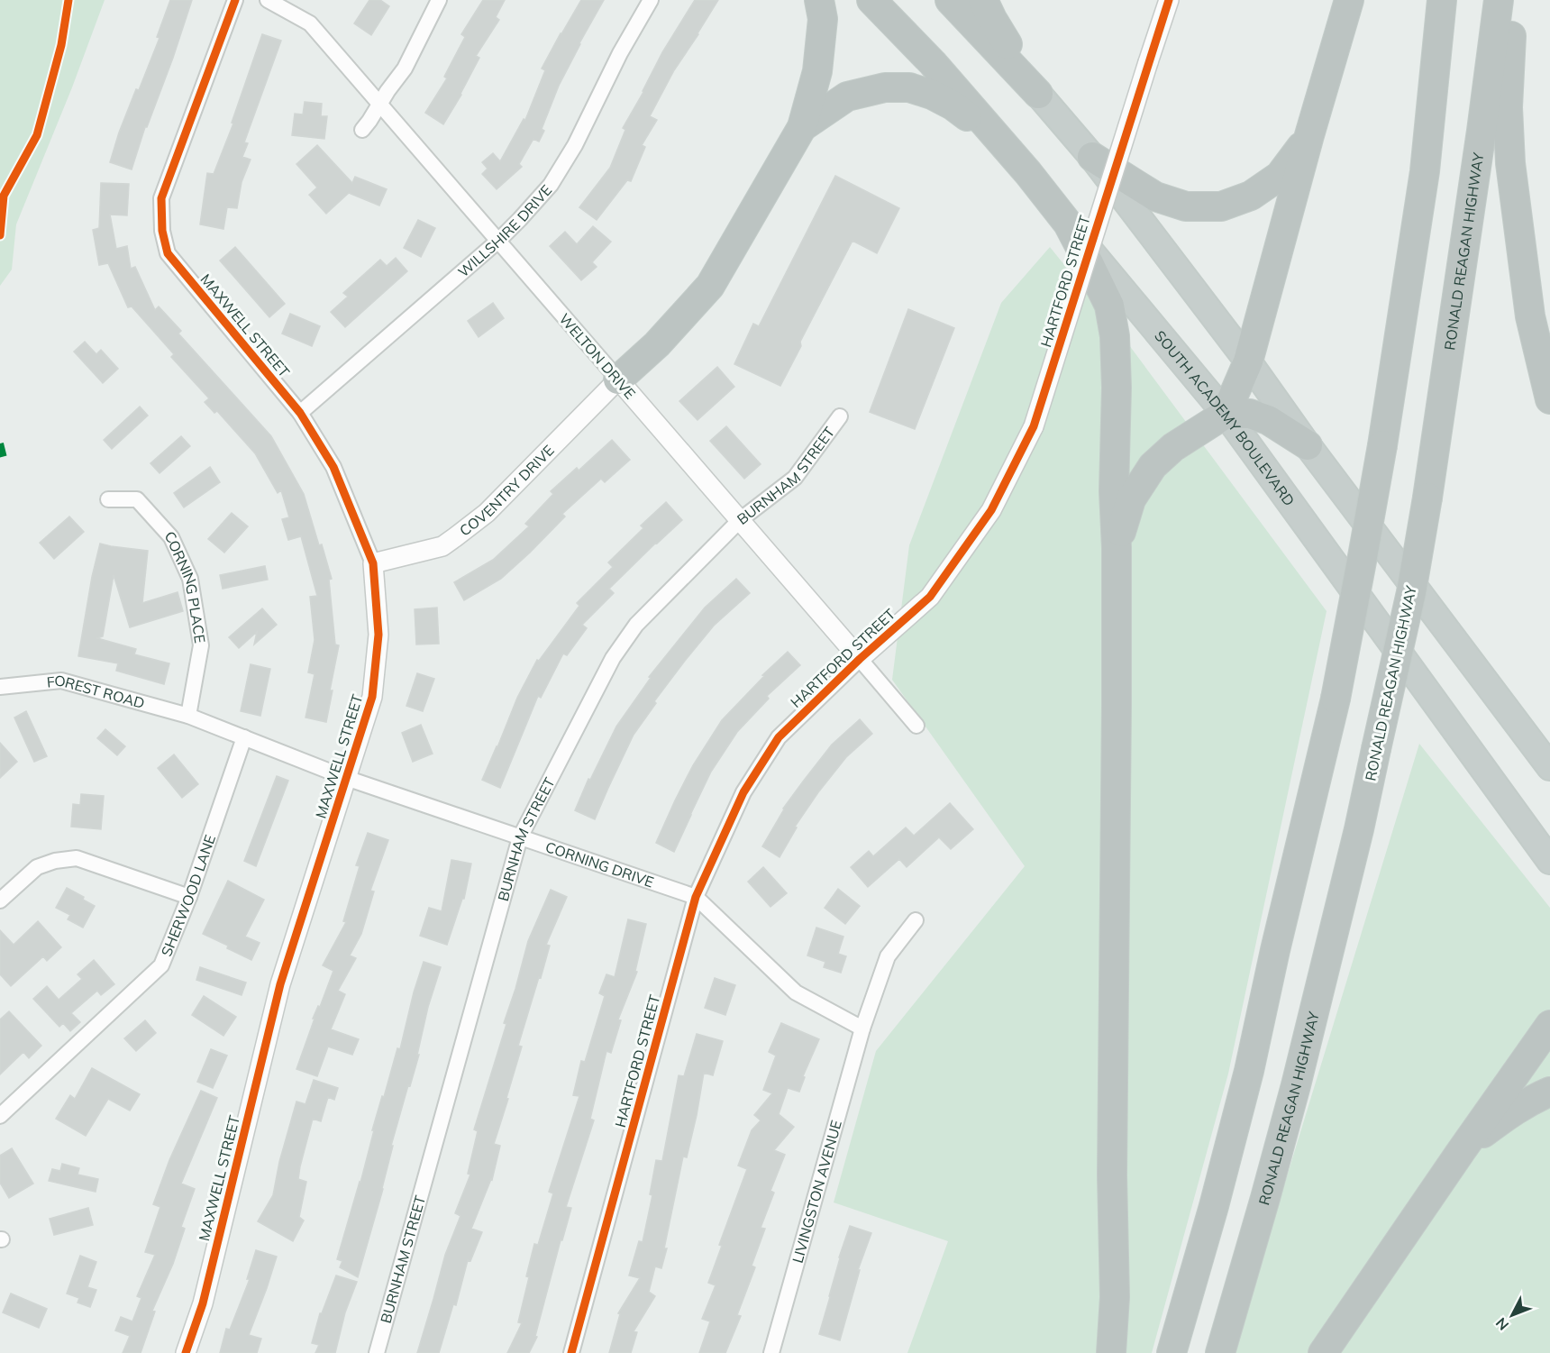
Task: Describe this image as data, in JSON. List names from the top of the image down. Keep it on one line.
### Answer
{"streets":{"highway":["RONALD REAGAN HIGHWAY","SOUTH ACADEMY BOULEVARD"],"street":["WILLSHIRE DRIVE","HARTFORD STREET","MAXWELL STREET","WELTON DRIVE","BURNHAM STREET","COVENTRY DRIVE","CORNING PLACE","FOREST ROAD","CORNING DRIVE","SHERWOOD LANE","LIVINGSTON AVENUE"]},"crossings":[["WILLSHIRE DRIVE","MAXWELL STREET"],["WILLSHIRE DRIVE","WELTON DRIVE"],["HARTFORD STREET","WELTON DRIVE"],["HARTFORD STREET","CORNING DRIVE"],["MAXWELL STREET","COVENTRY DRIVE"],["MAXWELL STREET","CORNING DRIVE"],["WELTON DRIVE","BURNHAM STREET"],["WELTON DRIVE","COVENTRY DRIVE"],["BURNHAM STREET","CORNING DRIVE"],["CORNING PLACE","FOREST ROAD"],["CORNING PLACE","CORNING DRIVE"],["FOREST ROAD","CORNING DRIVE"],["CORNING DRIVE","SHERWOOD LANE"],["CORNING DRIVE","LIVINGSTON AVENUE"]],"north":"bottom left"}
